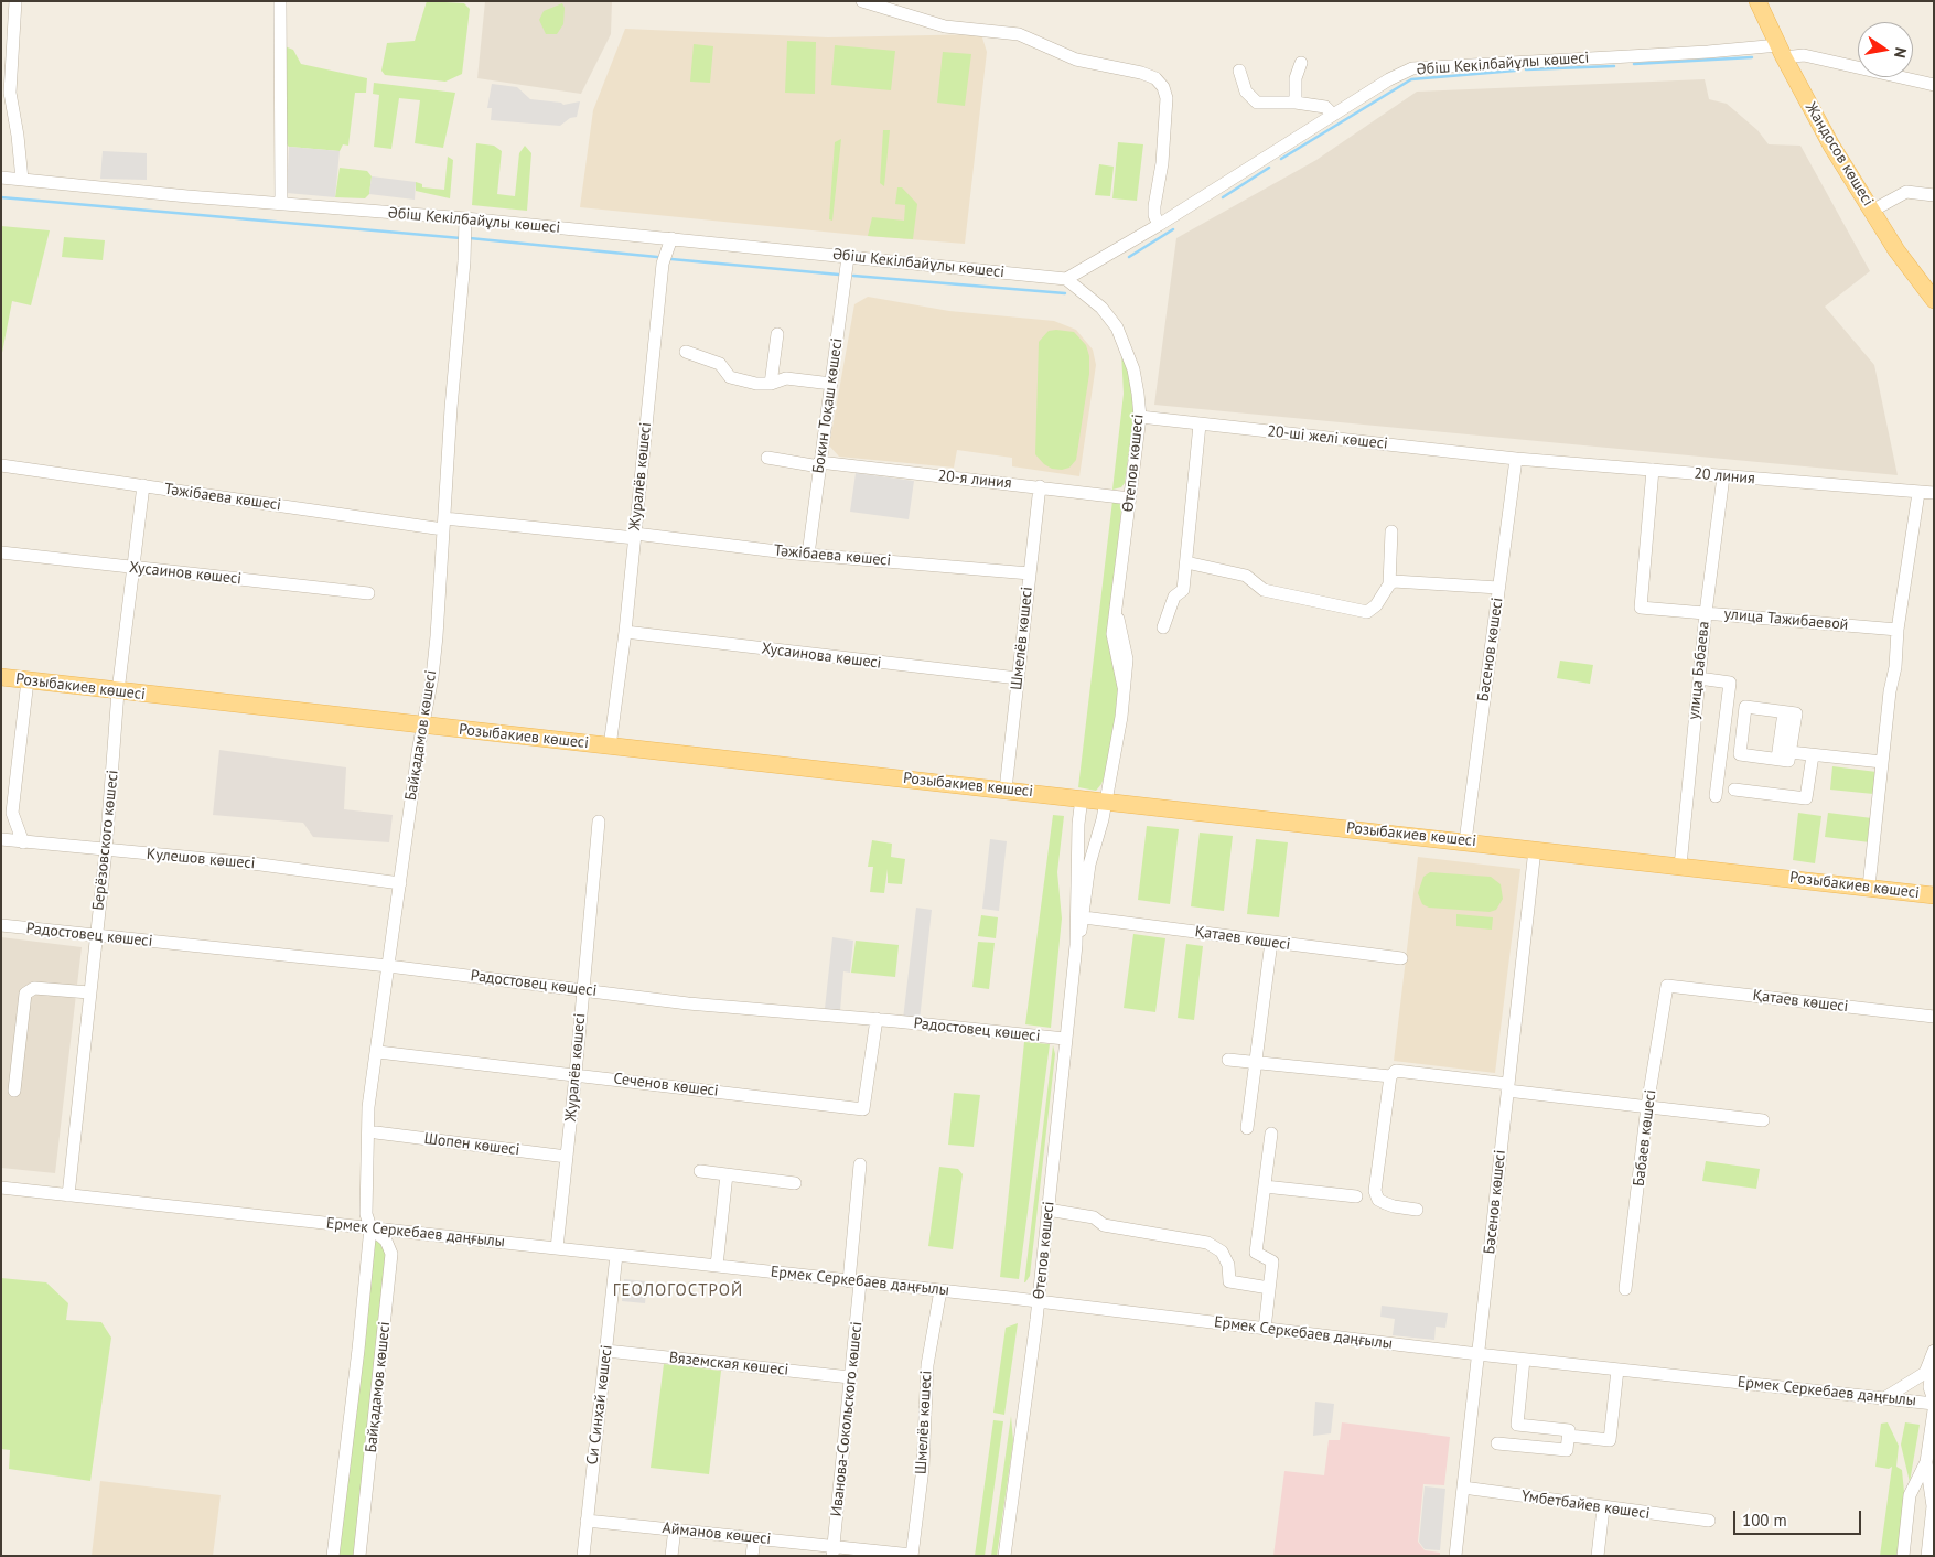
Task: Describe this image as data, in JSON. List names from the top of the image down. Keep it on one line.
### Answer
{"streets":{"main road":["Жандосов көшесі","Розыбакиев көшесі"],"street":["Әбіш Кекілбайұлы көшесі","Бокин Тоқаш көшесі","20-ші желі көшесі","Өтепов көшесі","Журалёв көшесі","20 линия","20-я линия","Тәжібаева көшесі","Хусаинов көшесі","улица Тажибаевой","Шмелёв көшесі","Бәсенов көшесі","Хусаинова көшесі","улица Бабаева","Байқадамов көшесі","Берёзовского көшесі","Кулешов көшесі","Радостовец көшесі","Қатаев көшесі","Сеченов көшесі","Бабаев көшесі","Шопен көшесі","Ермек Серкебаев даңғылы","Вяземская көшесі","Си Синхай көшесі","Иванова-Сокольского көшесі","Үмбетбайев көшесі","Айманов көшесі"]},"crossings":[["Әбіш Кекілбайұлы көшесі","Жандосов көшесі"],["Әбіш Кекілбайұлы көшесі","Бокин Тоқаш көшесі"],["Әбіш Кекілбайұлы көшесі","Өтепов көшесі"],["Әбіш Кекілбайұлы көшесі","Журалёв көшесі"],["Әбіш Кекілбайұлы көшесі","Байқадамов көшесі"],["Бокин Тоқаш көшесі","20-я линия"],["Бокин Тоқаш көшесі","Тәжібаева көшесі"],["20-ші желі көшесі","Өтепов көшесі"],["20-ші желі көшесі","20 линия"],["20-ші желі көшесі","Бәсенов көшесі"],["Өтепов көшесі","20-я линия"],["Өтепов көшесі","Розыбакиев көшесі"],["Өтепов көшесі","Радостовец көшесі"],["Өтепов көшесі","Қатаев көшесі"],["Өтепов көшесі","Ермек Серкебаев даңғылы"],["Журалёв көшесі","Тәжібаева көшесі"],["Журалёв көшесі","Хусаинова көшесі"],["Журалёв көшесі","Розыбакиев көшесі"],["Журалёв көшесі","Радостовец көшесі"],["Журалёв көшесі","Сеченов көшесі"],["Журалёв көшесі","Шопен көшесі"],["Журалёв көшесі","Ермек Серкебаев даңғылы"],["20 линия","улица Тажибаевой"],["20 линия","Бәсенов көшесі"],["20 линия","улица Бабаева"],["20-я линия","Шмелёв көшесі"],["Тәжібаева көшесі","Шмелёв көшесі"],["Тәжібаева көшесі","Байқадамов көшесі"],["Тәжібаева көшесі","Берёзовского көшесі"],["Хусаинов көшесі","Берёзовского көшесі"],["улица Тажибаевой","улица Бабаева"],["Шмелёв көшесі","Хусаинова көшесі"],["Шмелёв көшесі","Розыбакиев көшесі"],["Шмелёв көшесі","Ермек Серкебаев даңғылы"],["Шмелёв көшесі","Айманов көшесі"],["Бәсенов көшесі","Розыбакиев көшесі"],["Бәсенов көшесі","Ермек Серкебаев даңғылы"],["Бәсенов көшесі","Үмбетбайев көшесі"],["улица Бабаева","Розыбакиев көшесі"],["Розыбакиев көшесі","Байқадамов көшесі"],["Розыбакиев көшесі","Берёзовского көшесі"],["Байқадамов көшесі","Кулешов көшесі"],["Байқадамов көшесі","Радостовец көшесі"],["Байқадамов көшесі","Сеченов көшесі"],["Байқадамов көшесі","Ермек Серкебаев даңғылы"],["Берёзовского көшесі","Кулешов көшесі"],["Берёзовского көшесі","Радостовец көшесі"],["Берёзовского көшесі","Ермек Серкебаев даңғылы"],["Радостовец көшесі","Сеченов көшесі"],["Қатаев көшесі","Бабаев көшесі"],["Ермек Серкебаев даңғылы","Си Синхай көшесі"],["Ермек Серкебаев даңғылы","Иванова-Сокольского көшесі"],["Вяземская көшесі","Си Синхай көшесі"],["Вяземская көшесі","Иванова-Сокольского көшесі"],["Си Синхай көшесі","Айманов көшесі"],["Иванова-Сокольского көшесі","Айманов көшесі"]],"districts":["ГЕОЛОГОСТРОЙ"],"scale_bar":"100 m","north":"right"}
